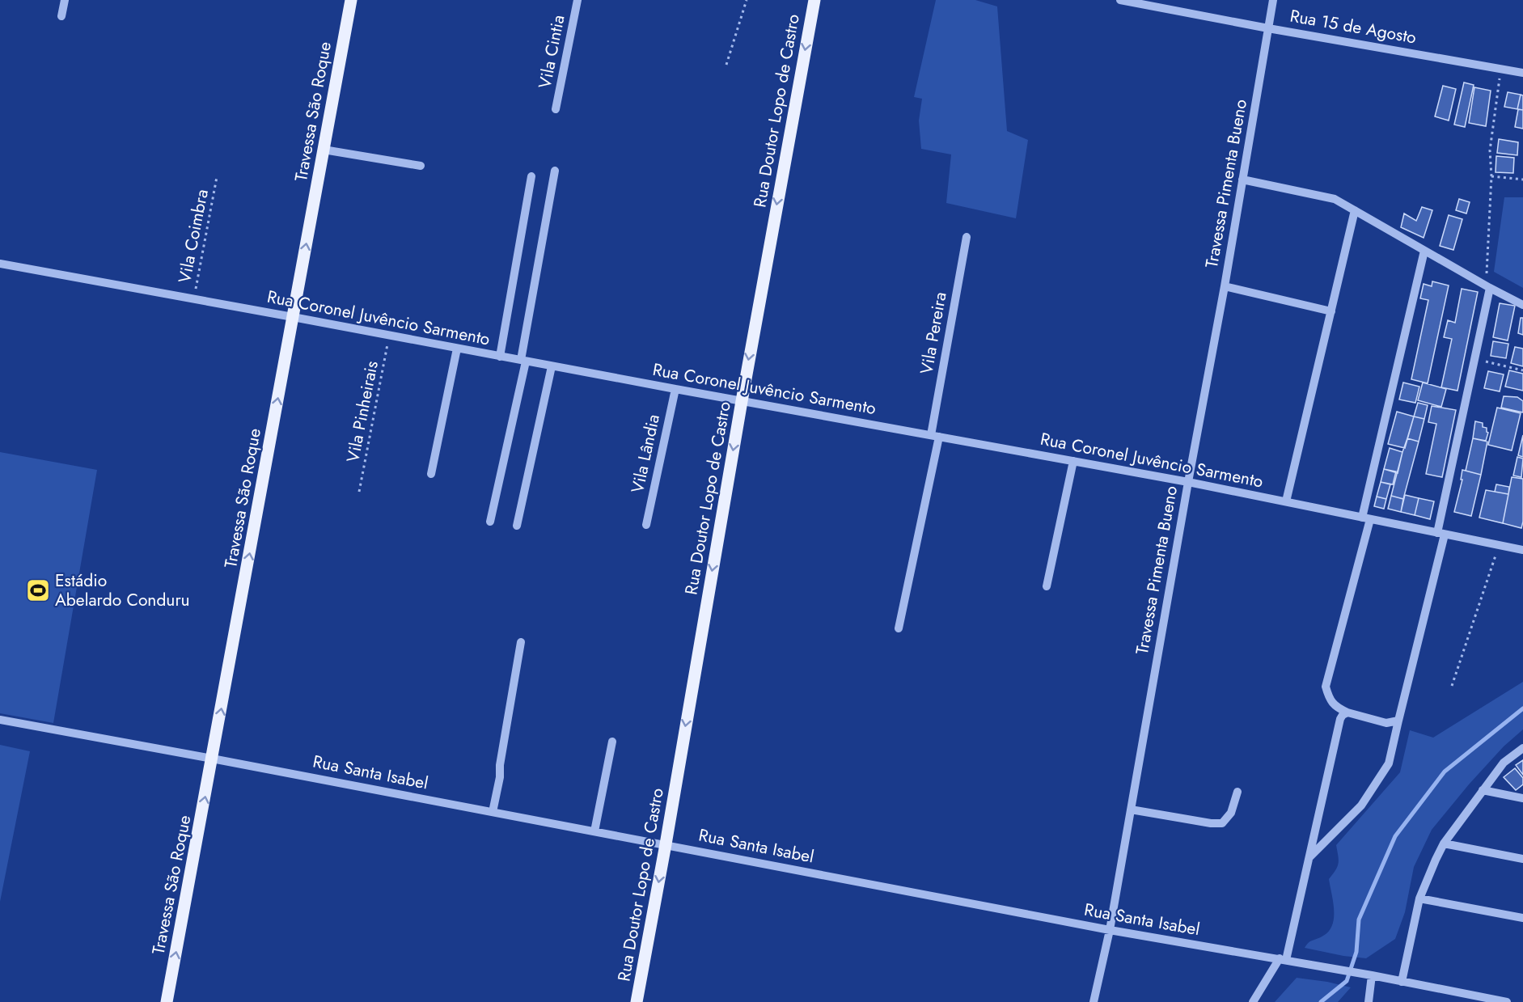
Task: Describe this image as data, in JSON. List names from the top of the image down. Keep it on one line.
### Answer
{"streets":{"main road":["Rua Doutor Lopo de Castro","Travessa São Roque"],"street":["Rua 15 de Agosto","Vila Cintia","Travessa Pimenta Bueno","Rua Coronel Juvêncio Sarmento","Vila Pereira","Vila Lândia","Rua Santa Isabel"],"path":["Vila Coimbra","Vila Pinheirais"]},"crossings":[["Rua 15 de Agosto","Travessa Pimenta Bueno"],["Rua Doutor Lopo de Castro","Rua Coronel Juvêncio Sarmento"],["Rua Doutor Lopo de Castro","Rua Santa Isabel"],["Travessa São Roque","Rua Coronel Juvêncio Sarmento"],["Travessa São Roque","Rua Santa Isabel"],["Travessa Pimenta Bueno","Rua Coronel Juvêncio Sarmento"],["Travessa Pimenta Bueno","Rua Santa Isabel"],["Vila Coimbra","Rua Coronel Juvêncio Sarmento"],["Rua Coronel Juvêncio Sarmento","Vila Pereira"],["Rua Coronel Juvêncio Sarmento","Vila Pinheirais"],["Rua Coronel Juvêncio Sarmento","Vila Lândia"]],"one_way":["Rua Doutor Lopo de Castro","Travessa São Roque"],"places":{"sports":["Estádio Abelardo Conduru"]}}
